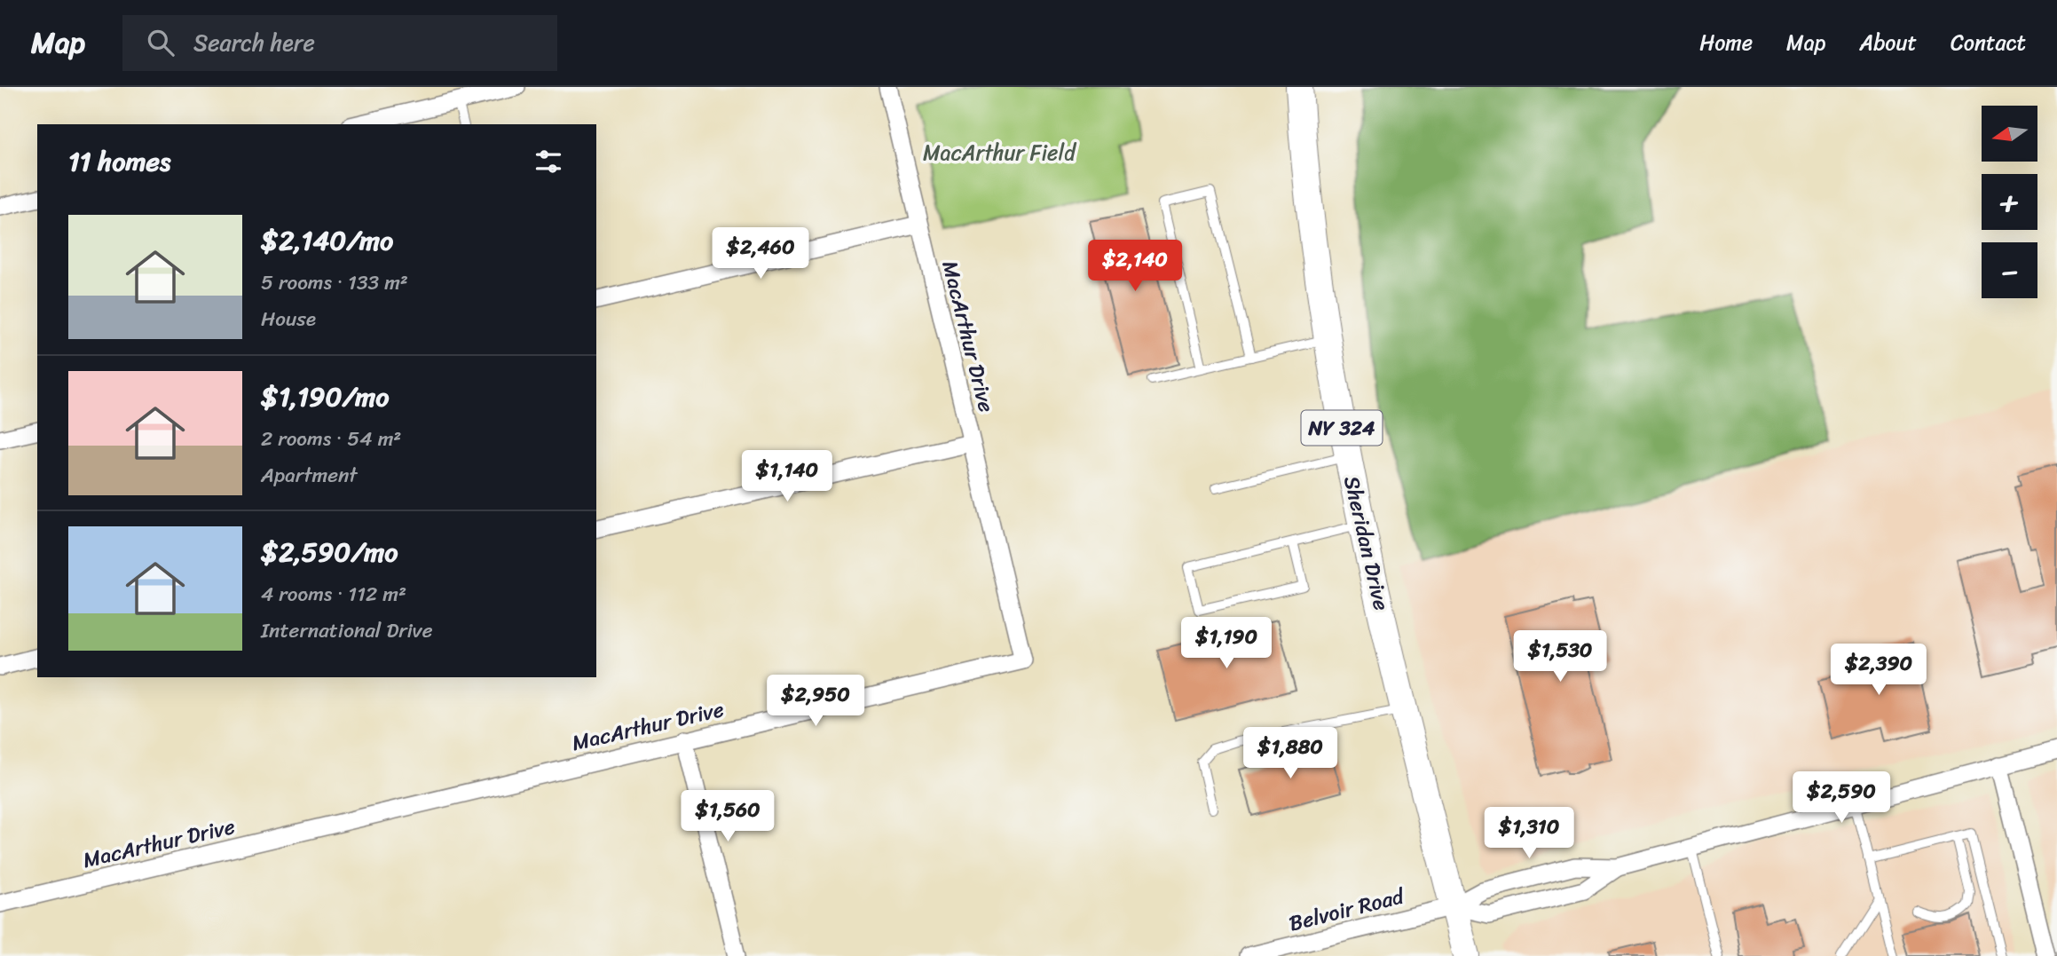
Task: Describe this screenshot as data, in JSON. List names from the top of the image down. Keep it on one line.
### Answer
{"streets":{"main road":["NY 324","Sheridan Drive"],"street":["MacArthur Drive","Belvoir Road"]},"crossings":[["Sheridan Drive","Belvoir Road"]],"parks":["MacArthur Field"],"north":"left","page":{"header":"Map","search":"Search here","nav":["Home","Map","About","Contact"],"map_buttons":["+","−"],"heading":"11 homes","list":[{"name":"$2,140/mo","note":"5 rooms · 133 m² · House"},{"name":"$1,190/mo","note":"2 rooms · 54 m² · Apartment"},{"name":"$2,590/mo","note":"4 rooms · 112 m² · International Drive"}],"price":["$2,460","$2,140","$1,140","$1,190","$1,530","$2,390","$2,950","$1,880","$2,590","$1,560","$1,310"]}}
